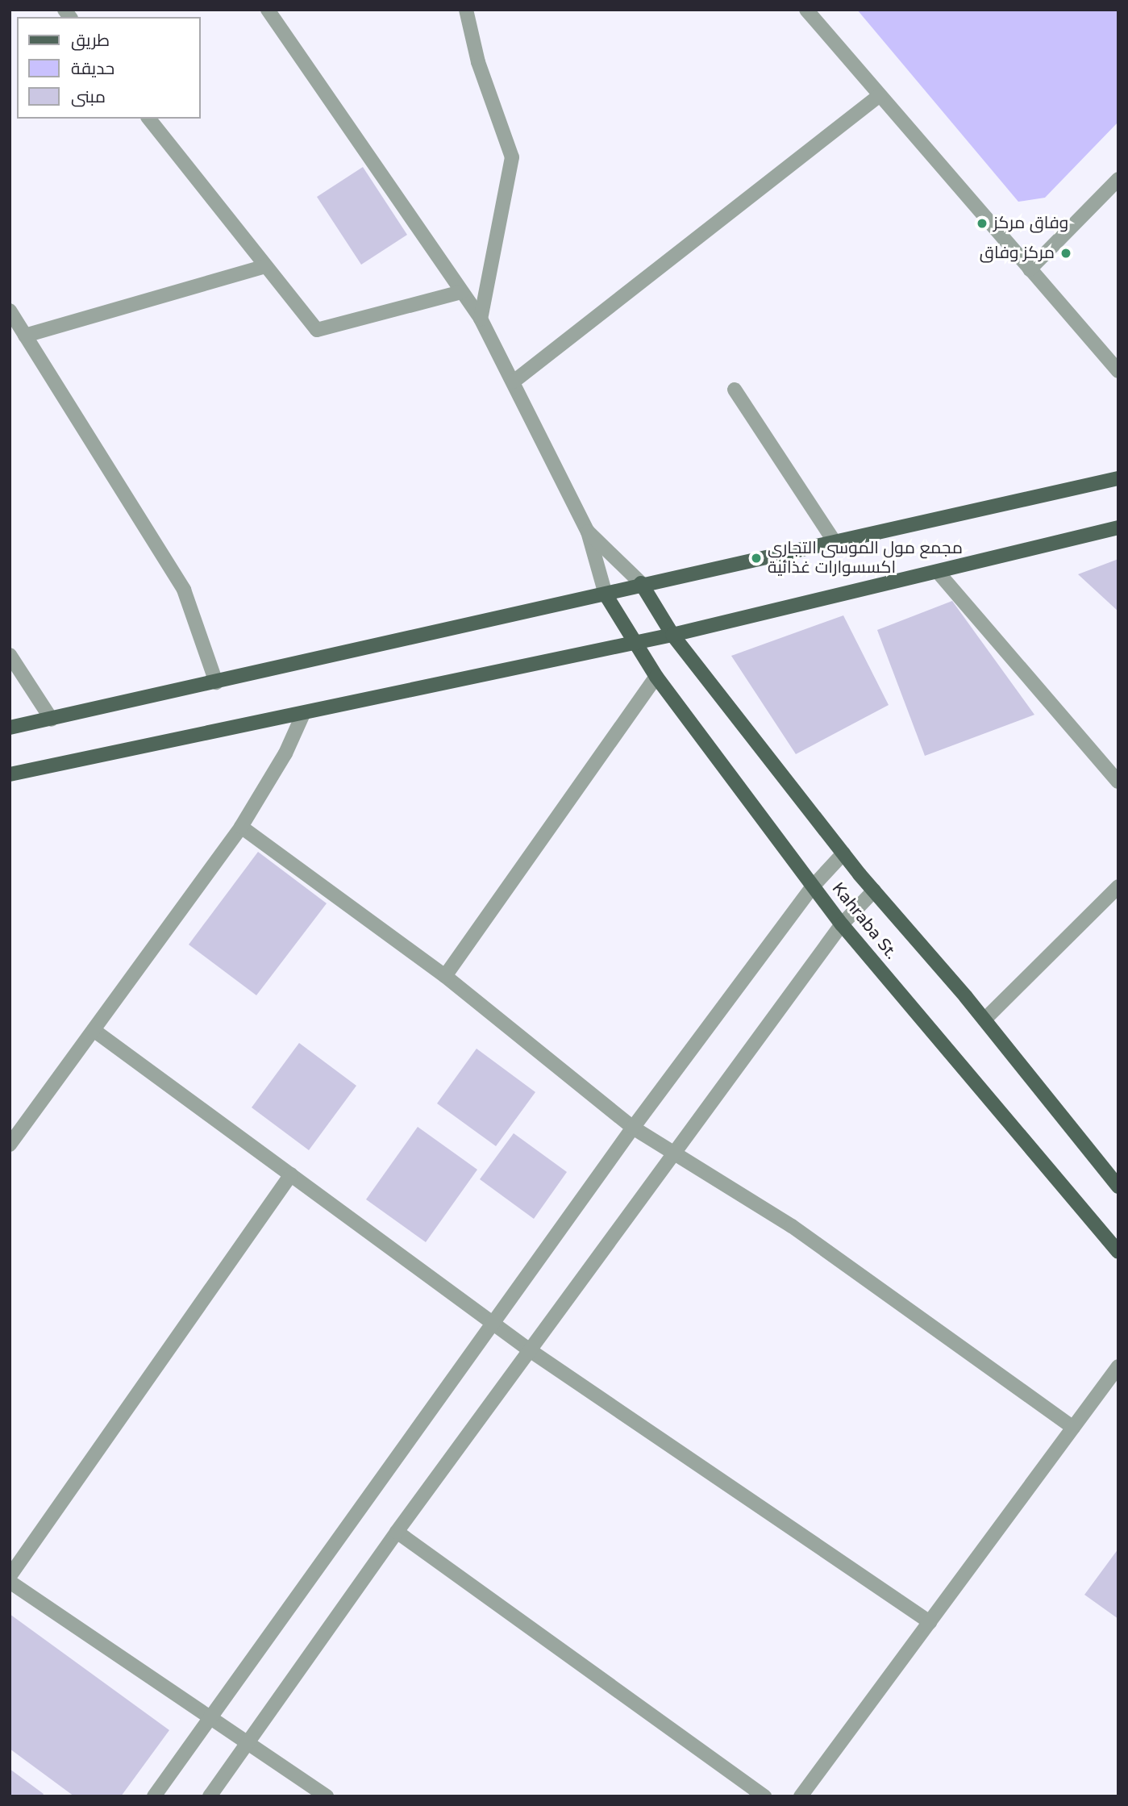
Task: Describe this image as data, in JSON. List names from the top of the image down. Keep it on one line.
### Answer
{"streets":{"main road":["Kahraba St."]},"places":["وفاق مركز","مركز وفاق","مجمع مول الموسى التجاري اكسسوارات غذائية"],"legend":["طريق","حديقة","مبنى"]}
